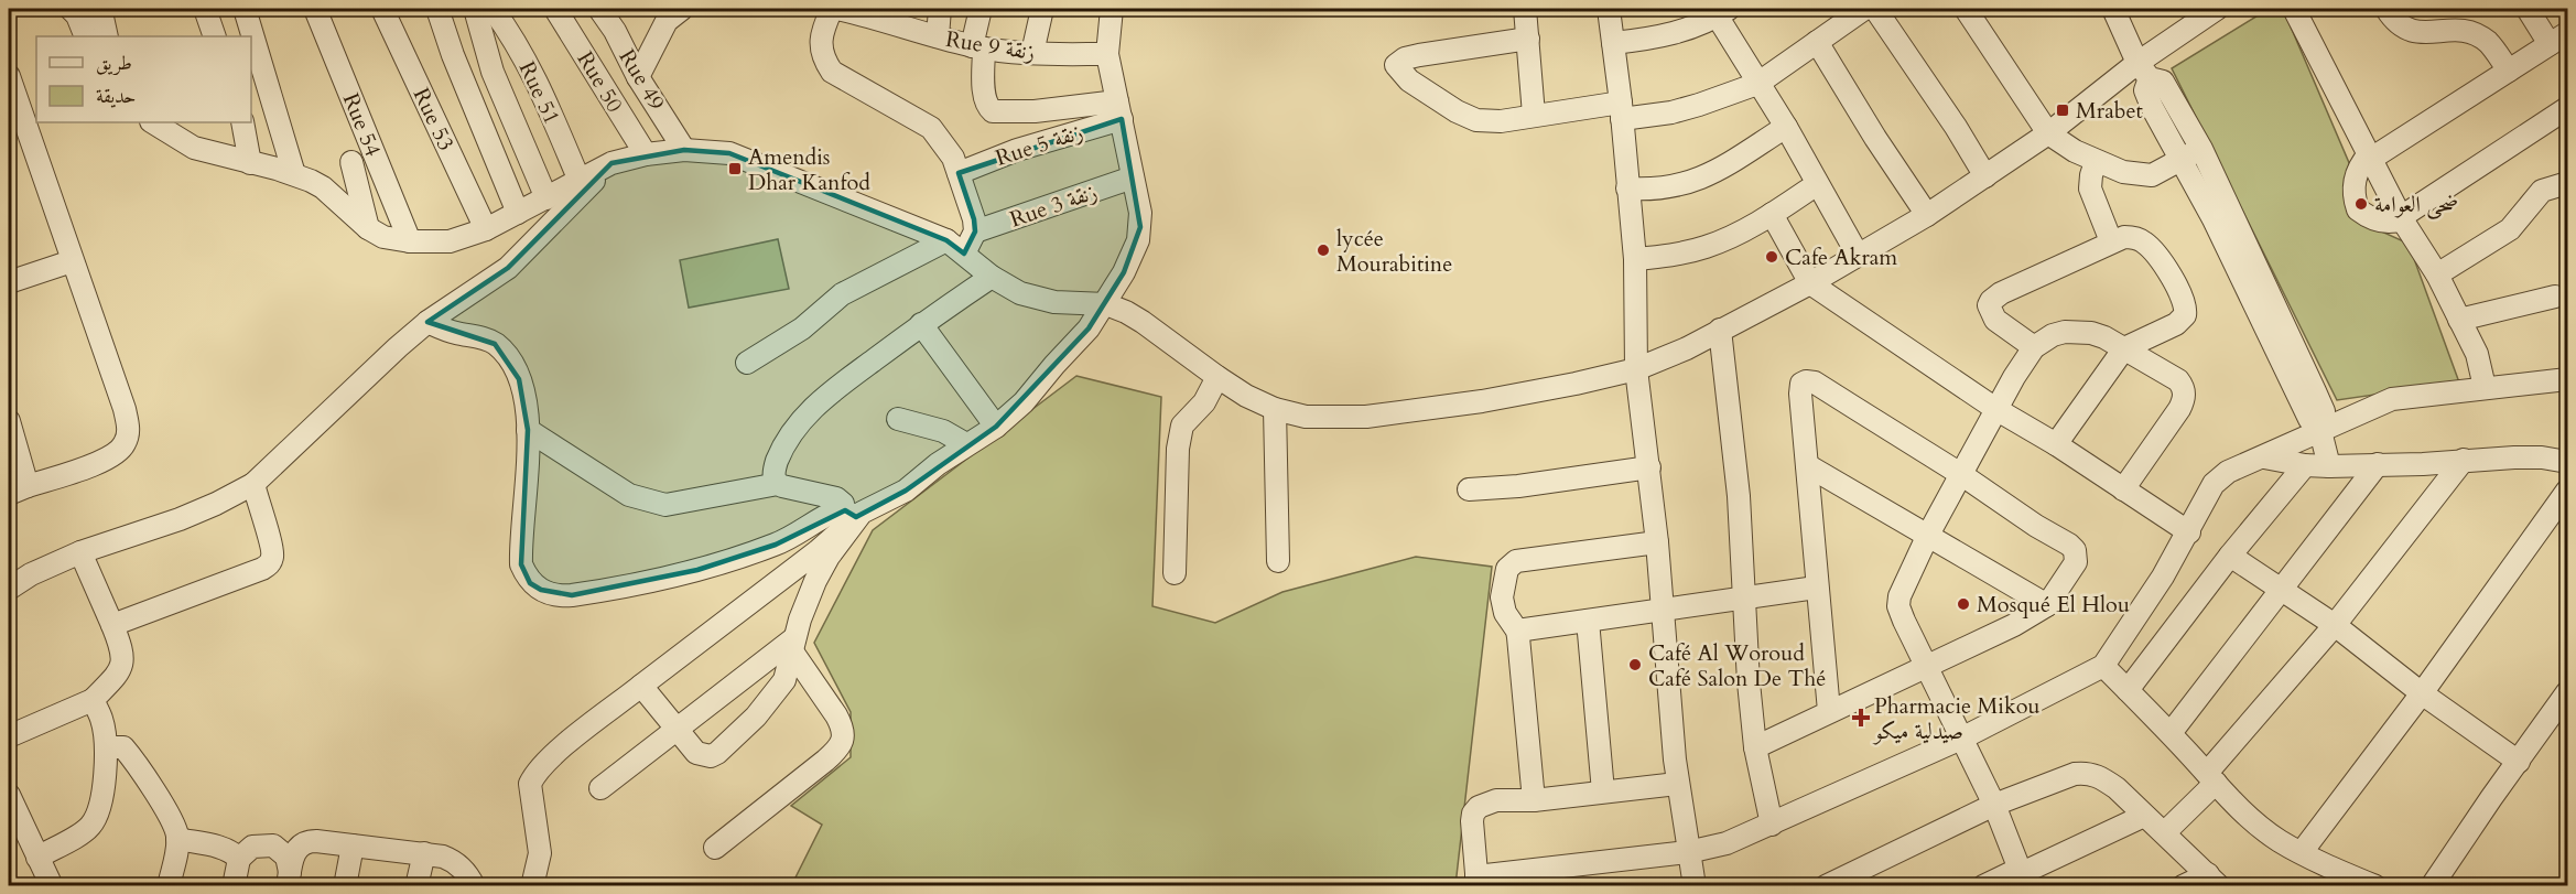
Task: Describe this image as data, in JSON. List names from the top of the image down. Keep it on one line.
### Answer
{"streets":{"street":["Rue 9 زنقة","Rue 49","Rue 50","Rue 51","Rue 53","Rue 54","Rue 5 زنقة","Rue 3 زنقة"]},"places":{"transit":["Mrabet","Amendis Dhar Kanfod"],"other":["ضحى العوامة","lycée Mourabitine","Cafe Akram","Mosqué El Hlou","Café Al Woroud Café Salon De Thé"],"health":["Pharmacie Mikou صيدلية ميكو"]},"legend":["طريق","حديقة"]}
